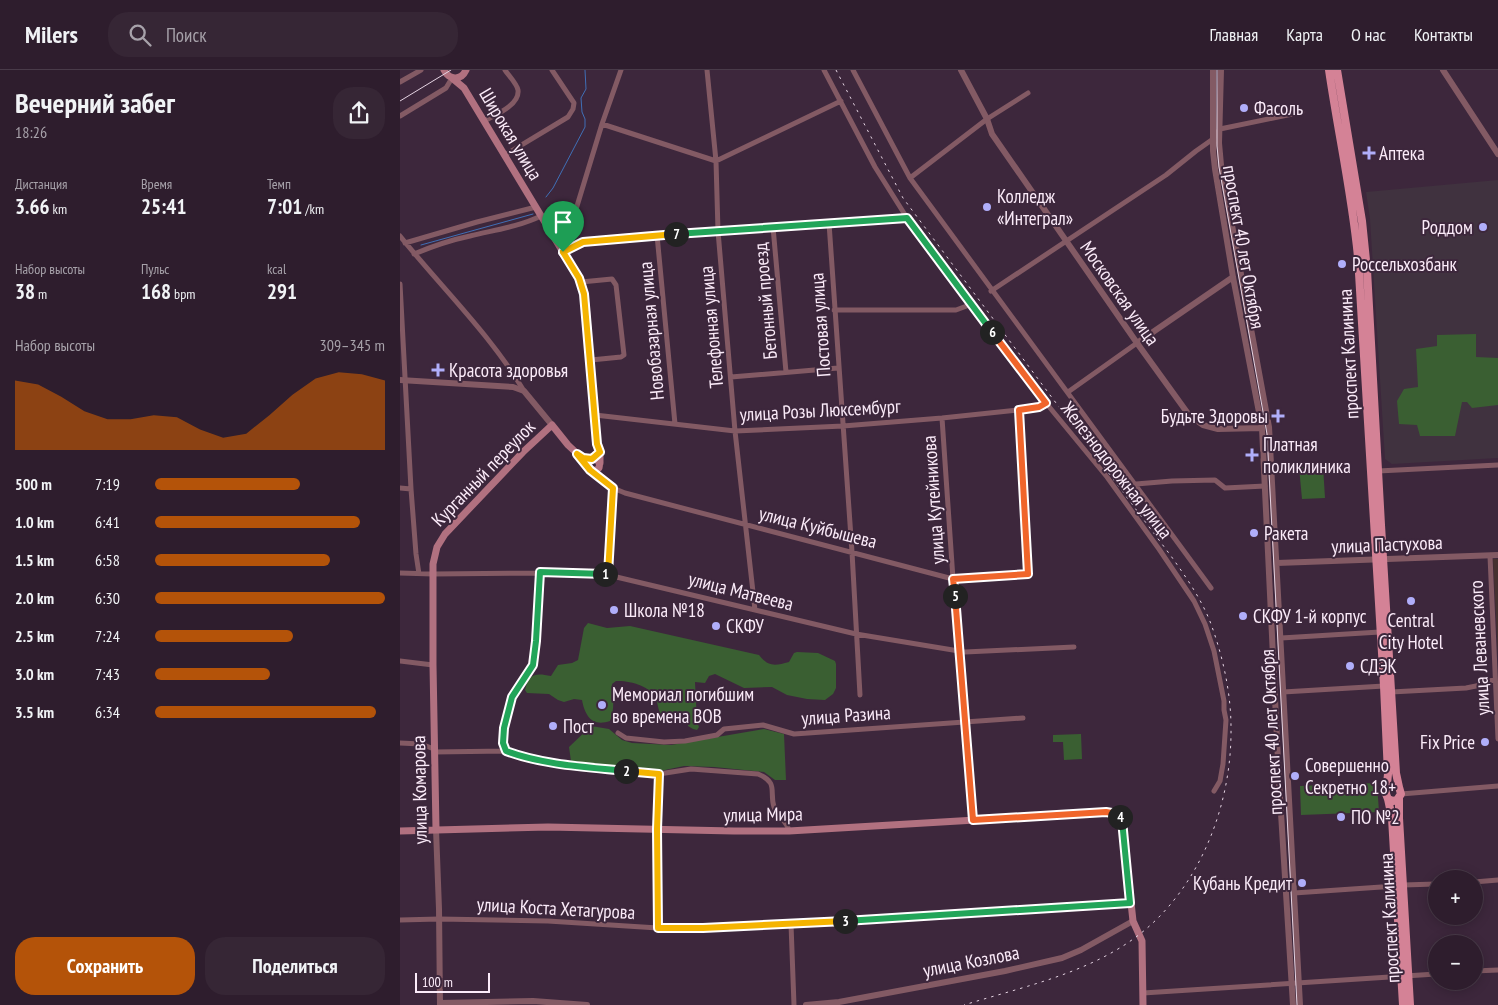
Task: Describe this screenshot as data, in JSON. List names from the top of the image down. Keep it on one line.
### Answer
{"streets":{"main road":["Широкая улица","проспект Калинина","Курганный переулок","улица Куйбышева","улица Комарова","улица Мира"],"street":["проспект 40 лет Октября","Московская улица","Бетонный проезд","Постовая улица","Телефонная улица","Новобазарная улица","улица Розы Люксембург","Железнодорожная улица","улица Кутейникова","улица Пастухова","улица Матвеева","улица Леваневского","улица Разина","улица Коста Хетагурова","улица Козлова"]},"crossings":[["Широкая улица","улица Розы Люксембург"],["Широкая улица","улица Куйбышева"],["проспект 40 лет Октября","Московская улица"],["проспект 40 лет Октября","улица Пастухова"],["Постовая улица","улица Розы Люксембург"],["Постовая улица","улица Куйбышева"],["Постовая улица","улица Матвеева"],["Телефонная улица","улица Розы Люксембург"],["Телефонная улица","улица Куйбышева"],["Телефонная улица","улица Матвеева"],["Новобазарная улица","улица Розы Люксембург"],["проспект Калинина","улица Пастухова"],["улица Розы Люксембург","Железнодорожная улица"],["улица Розы Люксембург","улица Кутейникова"],["улица Розы Люксембург","улица Куйбышева"],["Курганный переулок","улица Куйбышева"],["Курганный переулок","улица Матвеева"],["Курганный переулок","улица Комарова"],["улица Кутейникова","улица Куйбышева"],["улица Кутейникова","улица Матвеева"],["улица Кутейникова","улица Разина"],["улица Кутейникова","улица Мира"],["улица Пастухова","улица Леваневского"],["улица Матвеева","улица Комарова"],["улица Комарова","улица Мира"],["улица Комарова","улица Коста Хетагурова"],["улица Мира","улица Коста Хетагурова"]],"places":{"other":["Фасоль","Колледж «Интеграл»","Роддом","Россельхозбанк","Ракета","Central City Hotel","Школа №18","СКФУ 1-й корпус","СКФУ","СДЭК","Мемориал погибшим во времена ВОВ","Пост","Fix Price","Совершенно Секретно 18+","ПО №2","Кубань Кредит"],"health":["Аптека","Красота здоровья","Будьте Здоровы","Платная поликлиника"]},"scale_bar":"100 m","page":{"header":"Milers","search":"Поиск","nav":["Главная","Карта","О нас","Контакты"],"heading":["Вечерний забег","18:26"],"stats":[["Дистанция","3.66 km"],["Время","25:41"],["Темп","7:01 /km"],["Набор высоты","38 m"],["Пульс","168 bpm"],["kcal","291"]],"pins":["7","6","1","5","2","4","3"],"chart":["Набор высоты","309–345 m"],"list":[{"name":"500 m","note":"7:19"},{"name":"1.0 km","note":"6:41"},{"name":"1.5 km","note":"6:58"},{"name":"2.0 km","note":"6:30"},{"name":"2.5 km","note":"7:24"},{"name":"3.0 km","note":"7:43"},{"name":"3.5 km","note":"6:34"}],"map_buttons":["+","−"],"buttons":["Сохранить","Поделиться"],"scale":"100 m"}}
